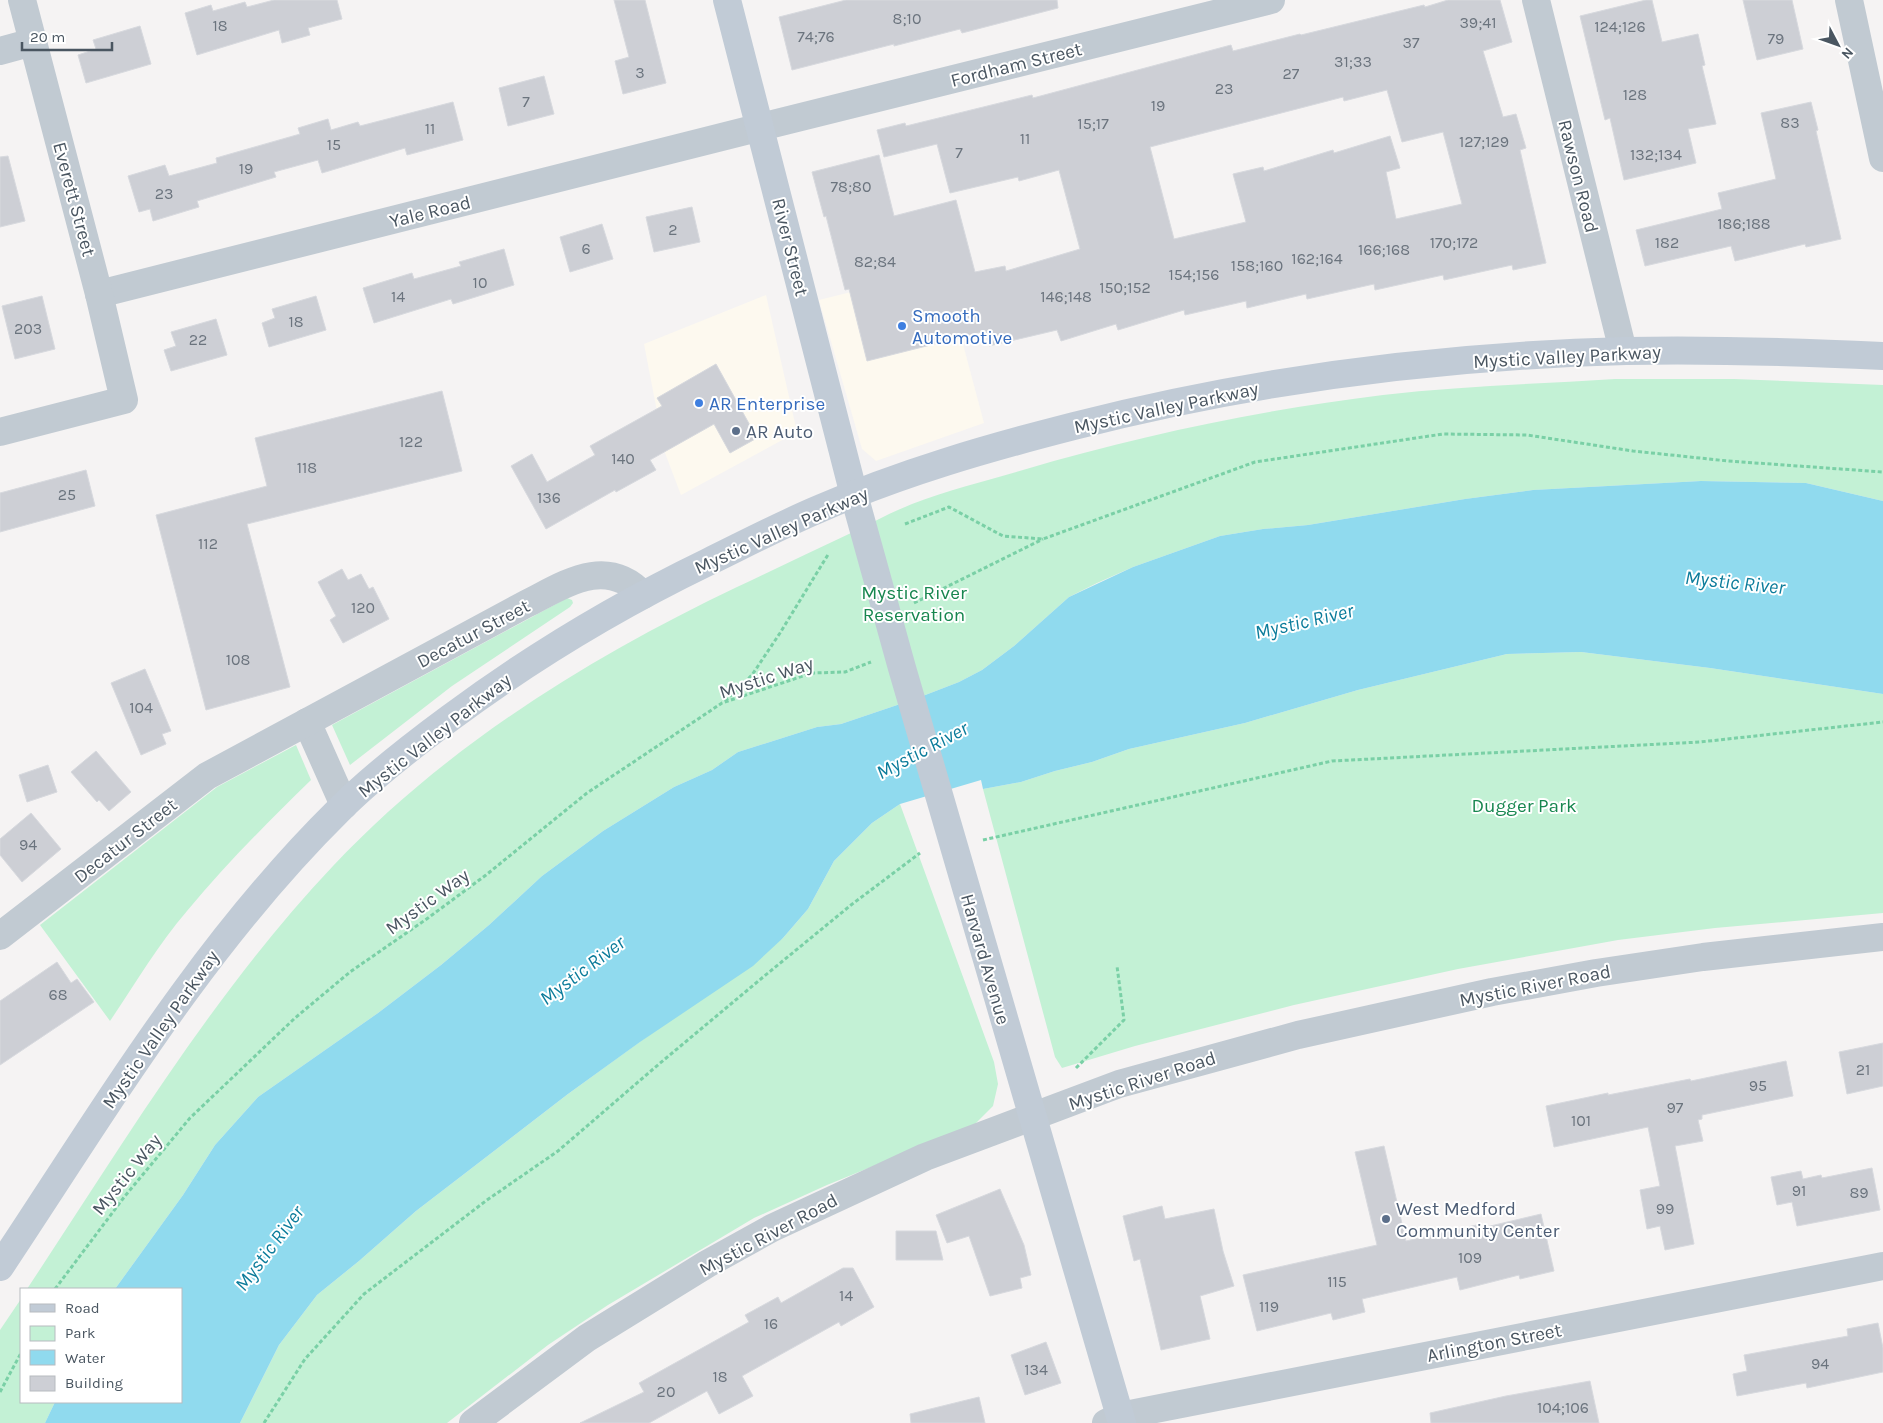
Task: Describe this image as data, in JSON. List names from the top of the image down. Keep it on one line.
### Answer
{"streets":{"main road":["River Street","Mystic Valley Parkway","Harvard Avenue"],"street":["Fordham Street","Rawson Road","Everett Street","Yale Road","Decatur Street","Mystic River Road","Arlington Street"],"path":["Mystic Way"]},"crossings":[["Fordham Street","Yale Road"],["Fordham Street","River Street"],["Rawson Road","Mystic Valley Parkway"],["Everett Street","Yale Road"],["Yale Road","River Street"],["River Street","Mystic Valley Parkway"],["River Street","Harvard Avenue"],["Mystic Valley Parkway","Decatur Street"],["Mystic Valley Parkway","Harvard Avenue"],["Mystic Way","Harvard Avenue"],["Harvard Avenue","Mystic River Road"],["Harvard Avenue","Arlington Street"]],"water":["Mystic River"],"parks":["Mystic River Reservation","Dugger Park"],"places":["Smooth Automotive","AR Enterprise","AR Auto","West Medford Community Center"],"house_numbers":["8;10","39;41","18","124;126","74;76","79","37","31;33","3","27","23","128","7","19","83","15;17","11","11","127;129","15","7","132;134","19","78;80","23","186;188","2","170;172","182","6","166;168","162;164","82;84","158;160","154;156","10","150;152","14","146;148","18","203","22","122","140","118","25","136","112","120","108","104","94","68","21","95","97","101","91","89","99","109","115","14","119","16","94","134","18","20","104;106"],"legend":["Road","Park","Water","Building"],"scale_bar":"20 m","north":"bottom right"}
